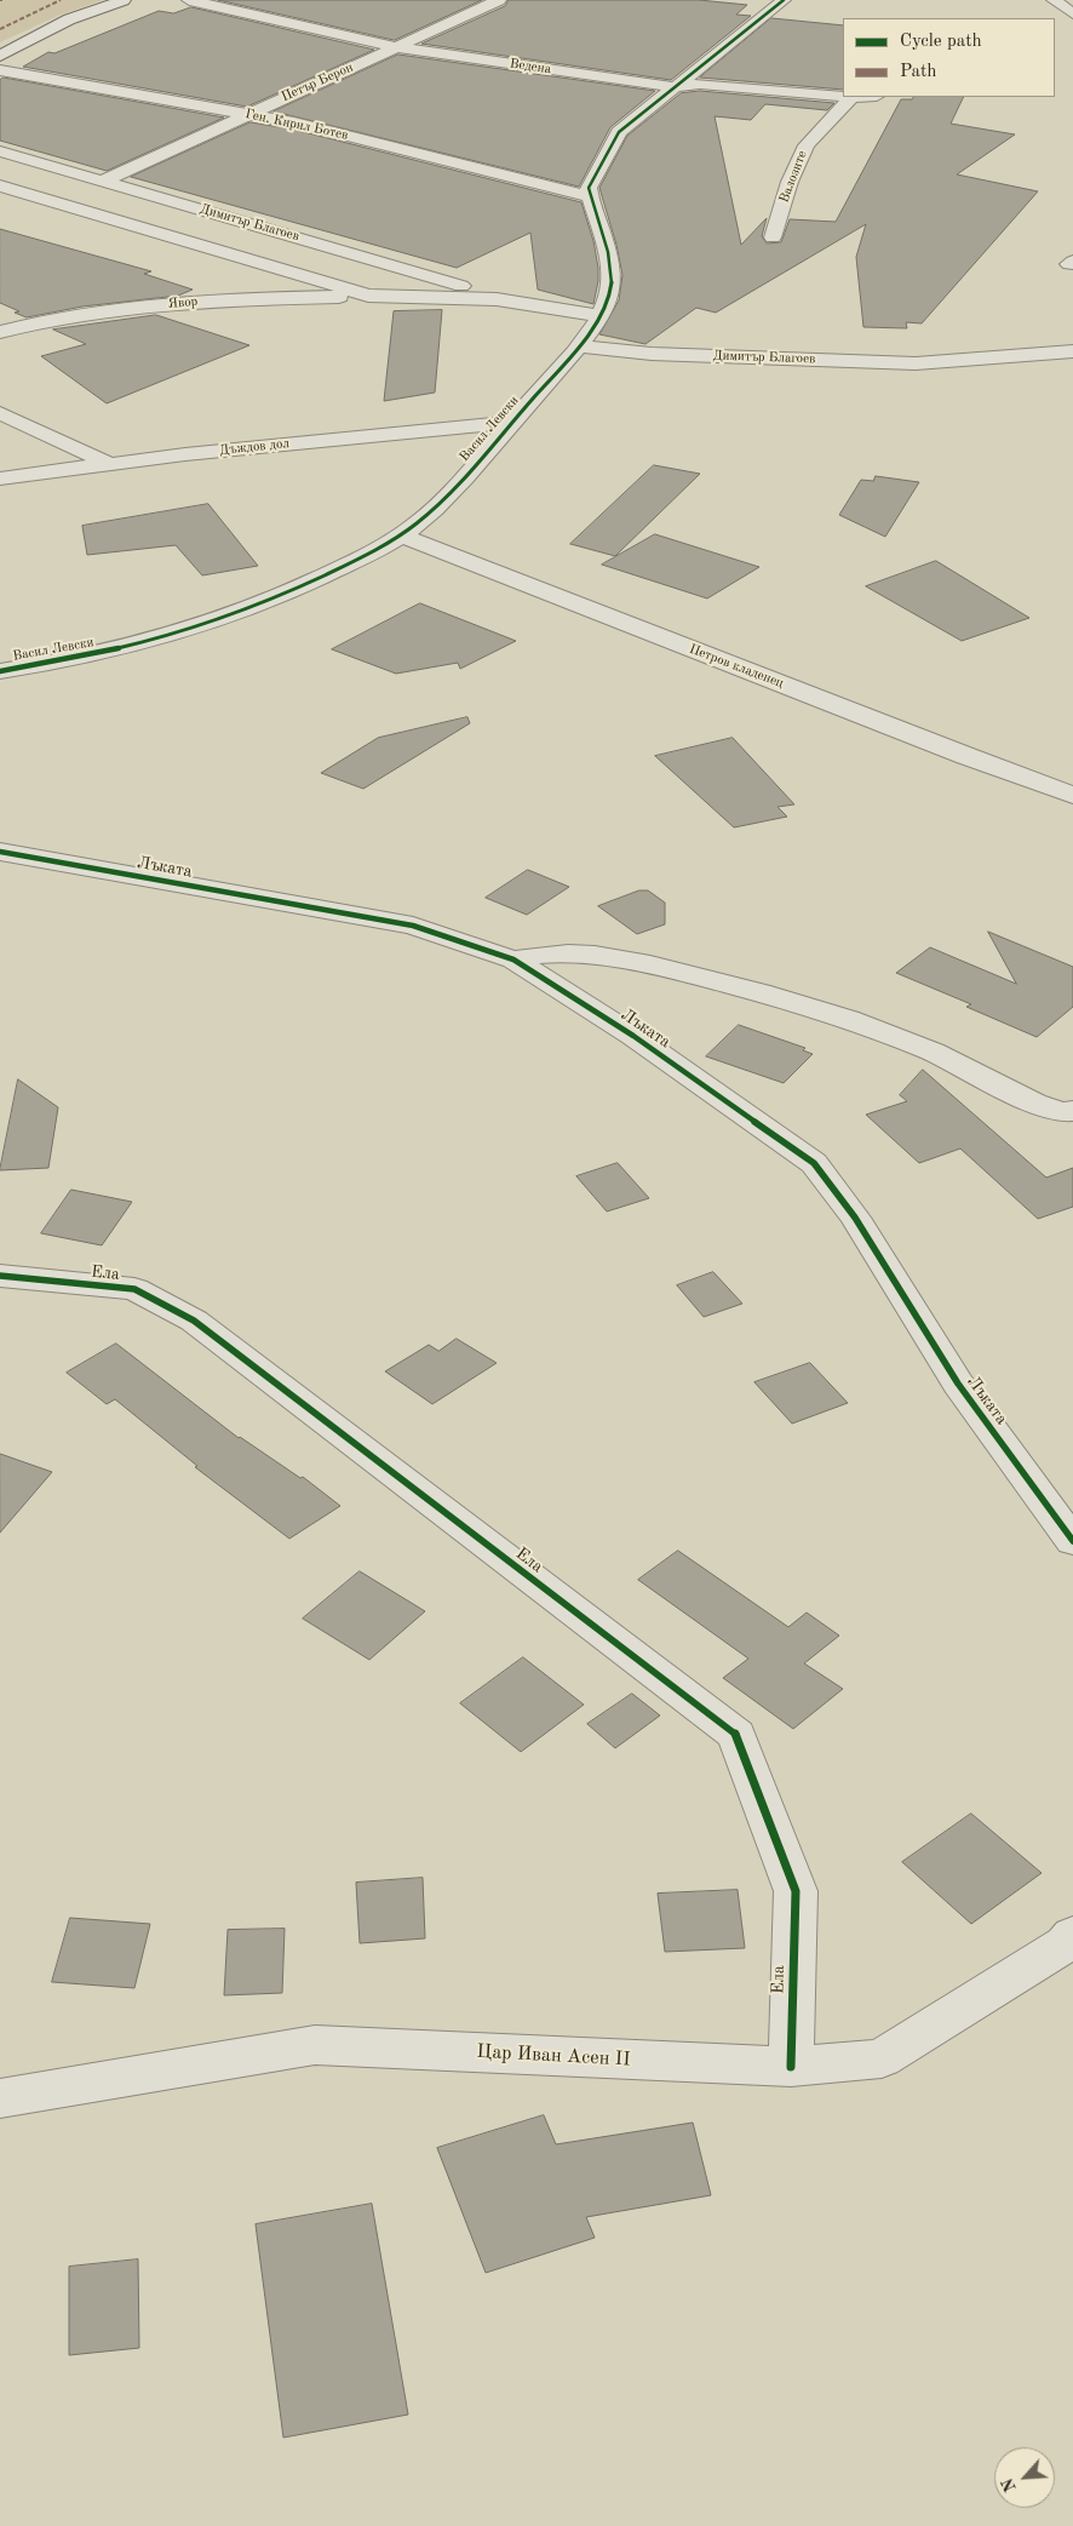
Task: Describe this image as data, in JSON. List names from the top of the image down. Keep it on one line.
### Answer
{"streets":{"street":["Ведена","Петър Берон","Ген. Кирил Ботев","Валозите","Димитър Благоев","Явор","Васил Левски","Дъждов дол","Петров кладенец","Лъката","Ела","Цар Иван Асен II"]},"crossings":[["Ведена","Петър Берон"],["Петър Берон","Ген. Кирил Ботев"],["Петър Берон","Димитър Благоев"],["Ген. Кирил Ботев","Васил Левски"],["Димитър Благоев","Явор"],["Димитър Благоев","Васил Левски"],["Васил Левски","Дъждов дол"],["Васил Левски","Петров кладенец"],["Ела","Цар Иван Асен II"]],"legend":["Cycle path","Path"],"north":"bottom left"}
